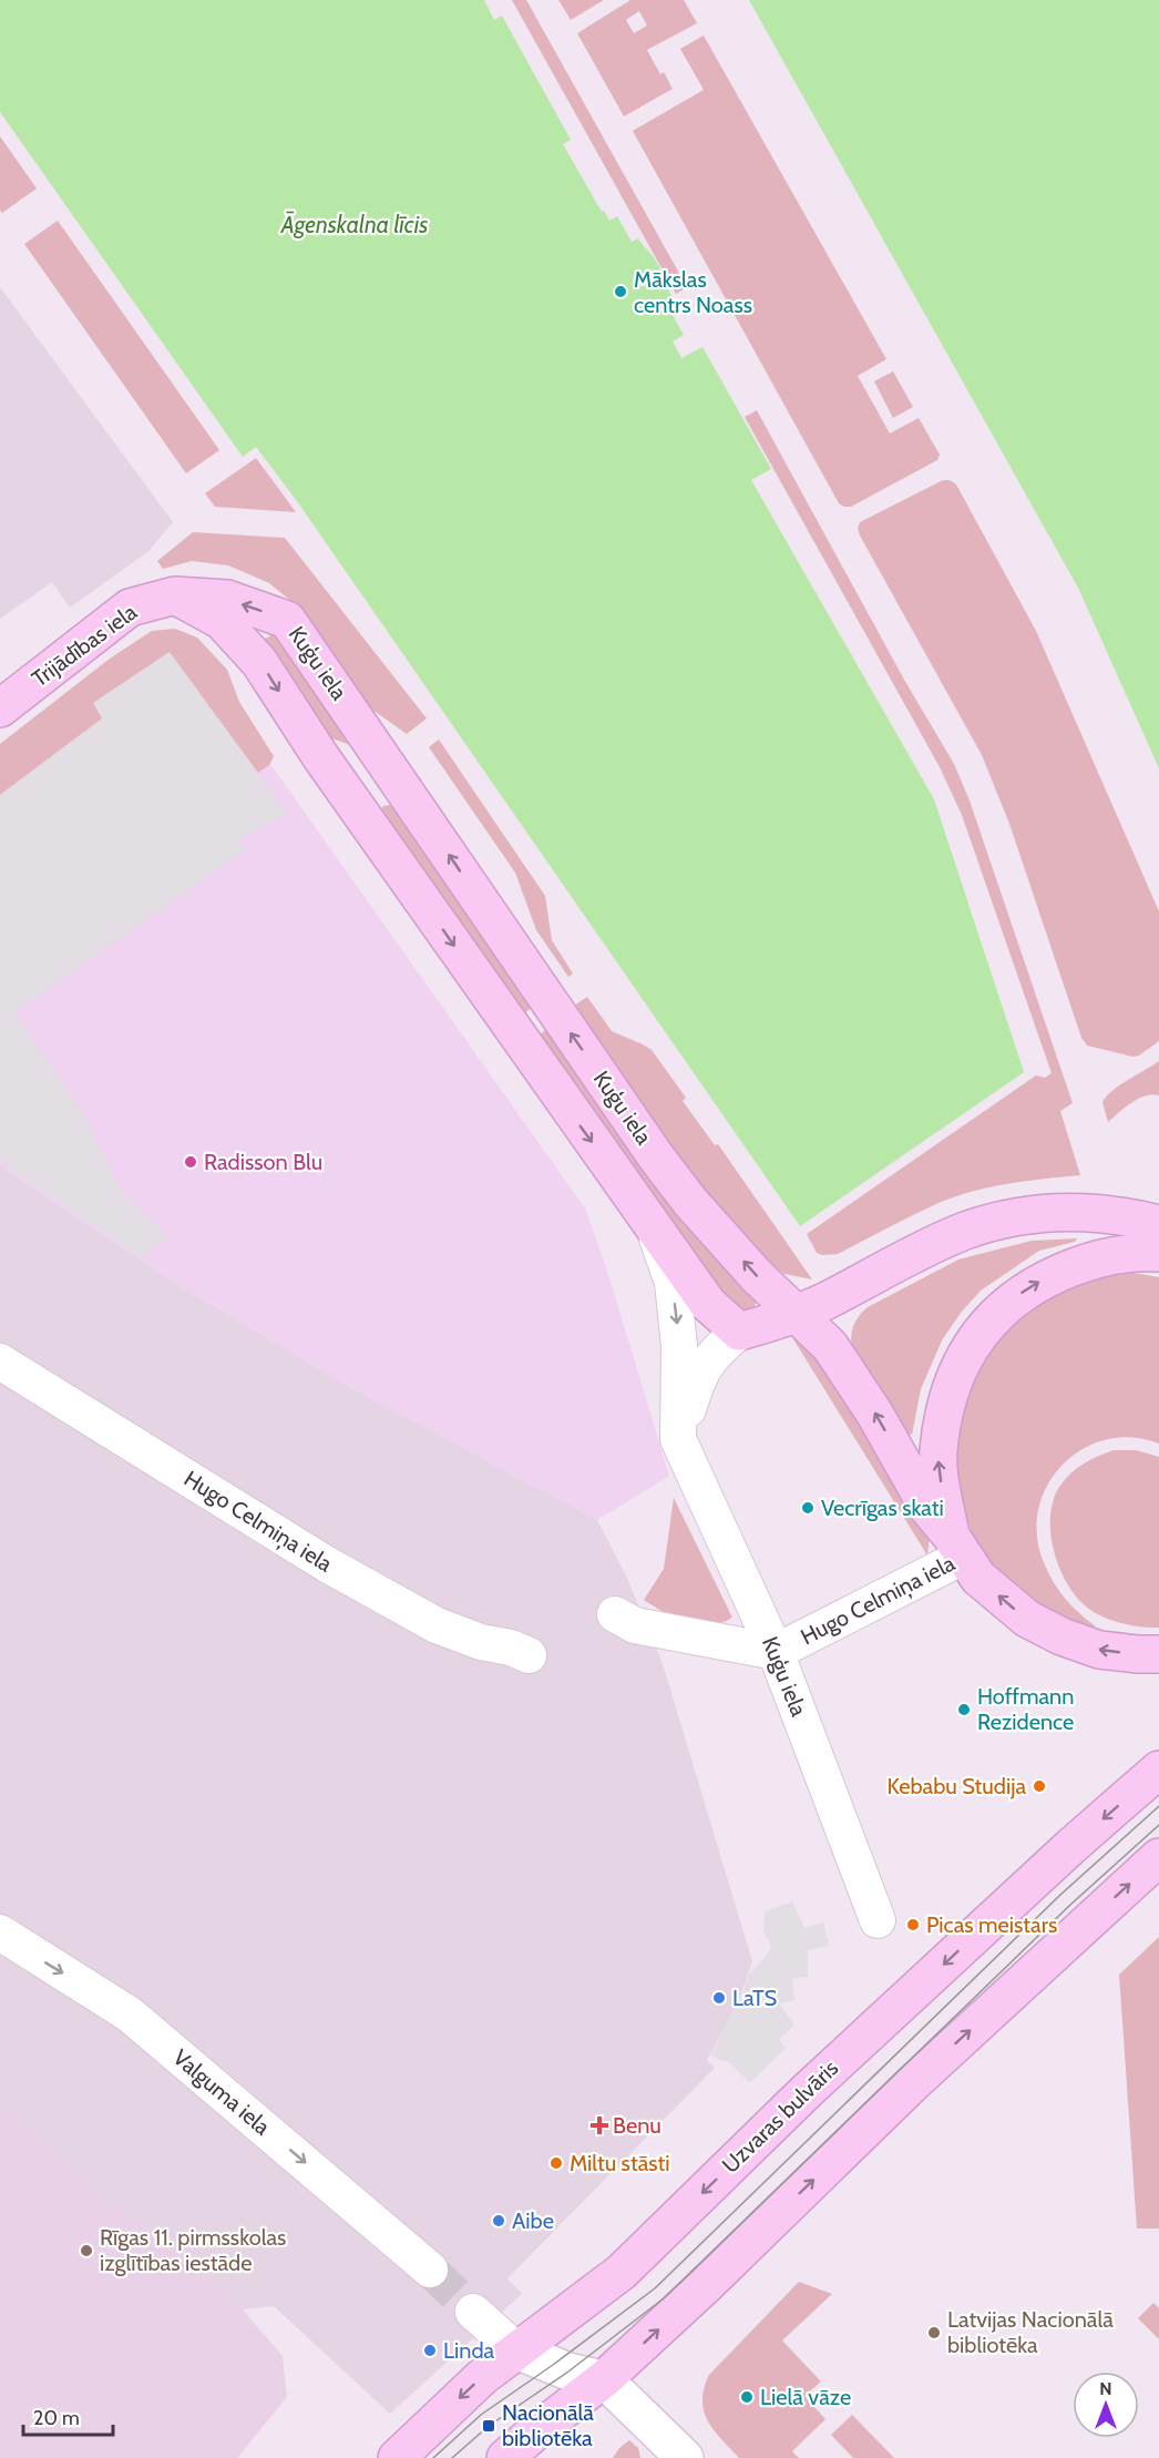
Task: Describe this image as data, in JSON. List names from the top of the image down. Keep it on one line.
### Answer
{"streets":{"main road":["Trijādības iela","Kuģu iela","Uzvaras bulvāris"],"street":["Hugo Celmiņa iela","Valguma iela"]},"crossings":[["Trijādības iela","Kuģu iela"],["Kuģu iela","Hugo Celmiņa iela"]],"one_way":["Valguma iela"],"water":["Āgenskalna līcis"],"places":{"other":["Mākslas centrs Noass","Radisson Blu","Vecrīgas skati","Hoffmann Rezidence","Kebabu Studija","Picas meistars","LaTS","Miltu stāsti","Aibe","Rīgas 11. pirmsskolas izglītības iestāde","Latvijas Nacionālā bibliotēka","Linda","Lielā vāze"],"health":["Benu"],"transit":["Nacionālā bibliotēka"]},"scale_bar":"20 m","north":"top"}
